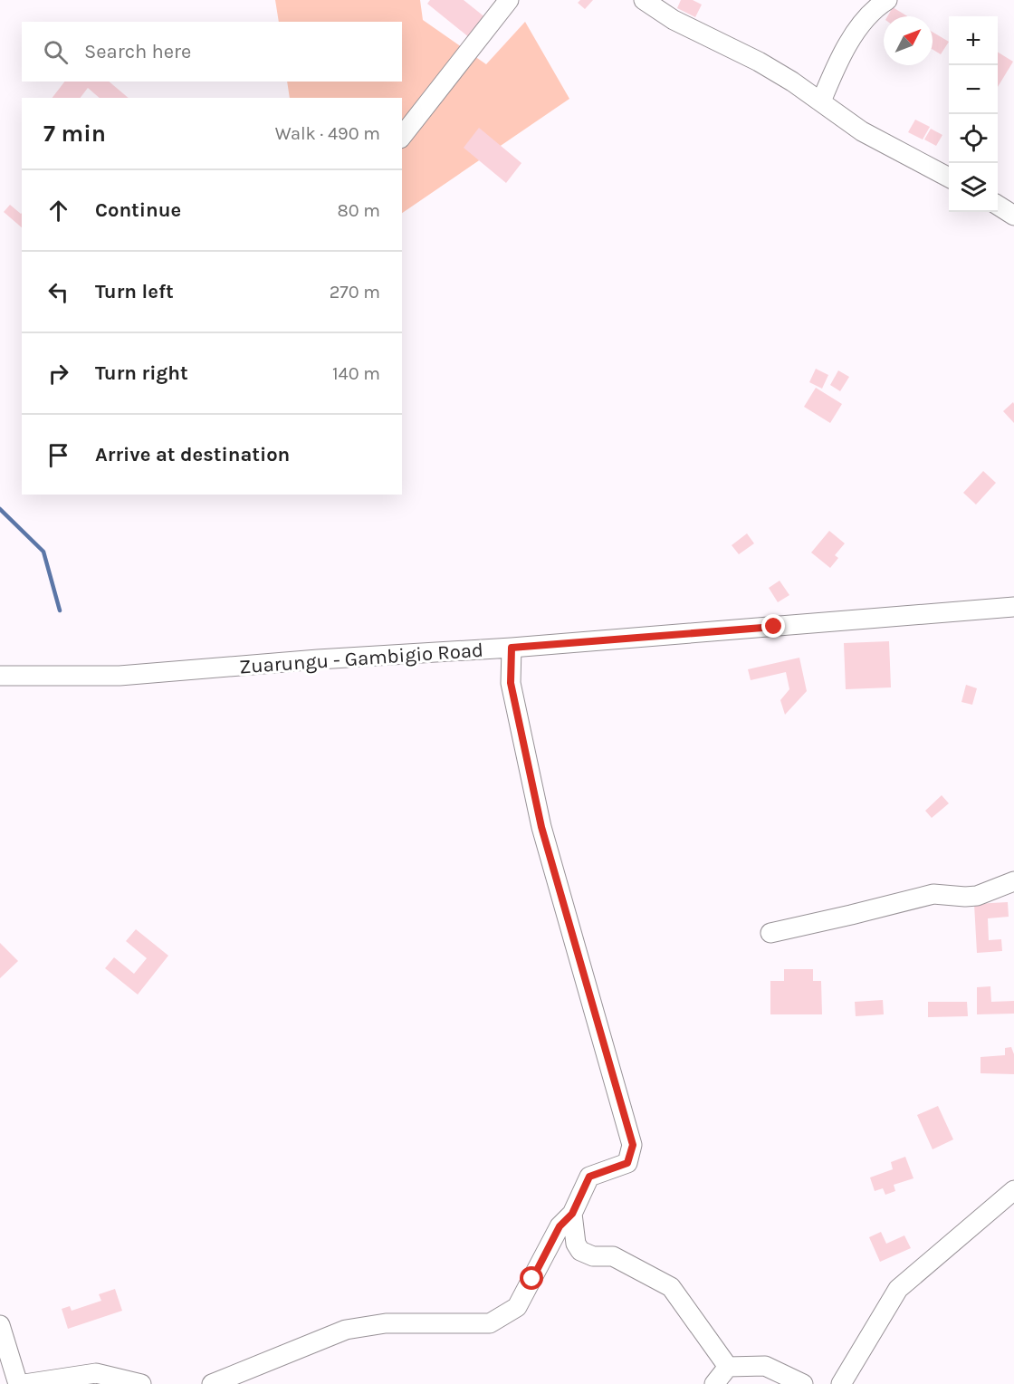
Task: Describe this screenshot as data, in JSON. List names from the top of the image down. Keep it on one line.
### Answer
{"streets":{"street":["Zuarungu - Gambigio Road"]},"north":"top right","page":{"map_buttons":["+","−"],"search":"Search here","heading":["7 min","Walk · 490 m"],"list":[["Continue","80 m"],["Turn left","270 m"],["Turn right","140 m"],"Arrive at destination"]}}
